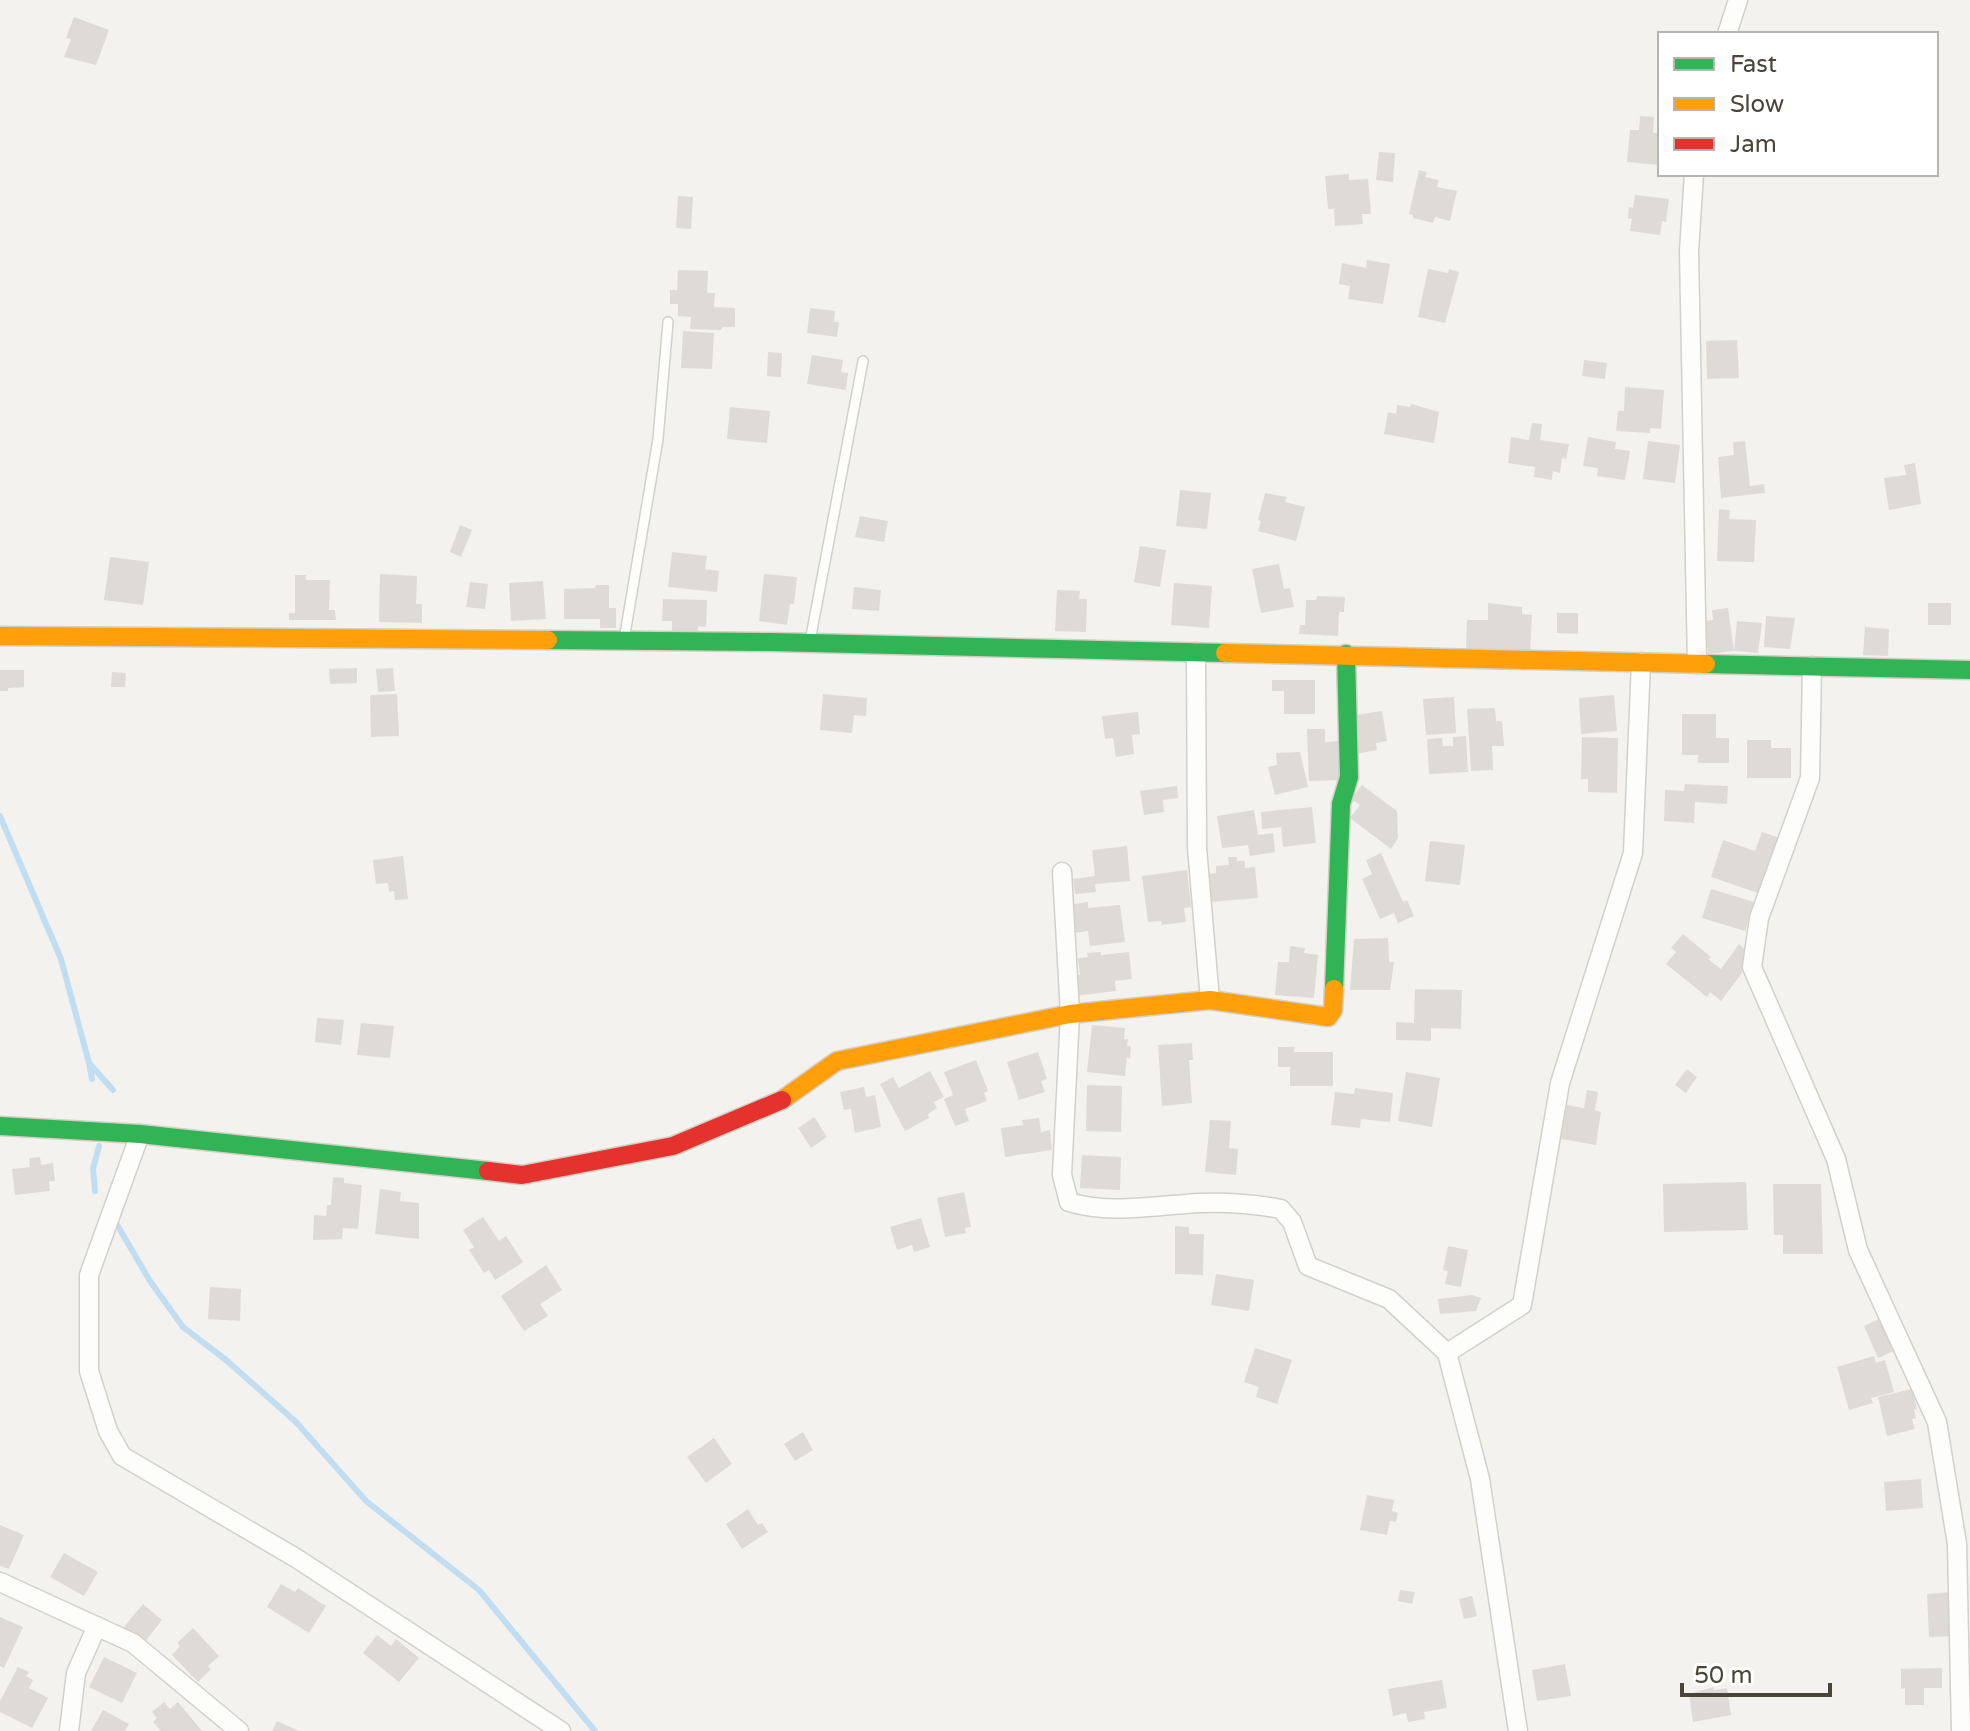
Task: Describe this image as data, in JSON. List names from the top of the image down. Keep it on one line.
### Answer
{"legend":["Fast","Slow","Jam"],"scale_bar":"50 m"}
